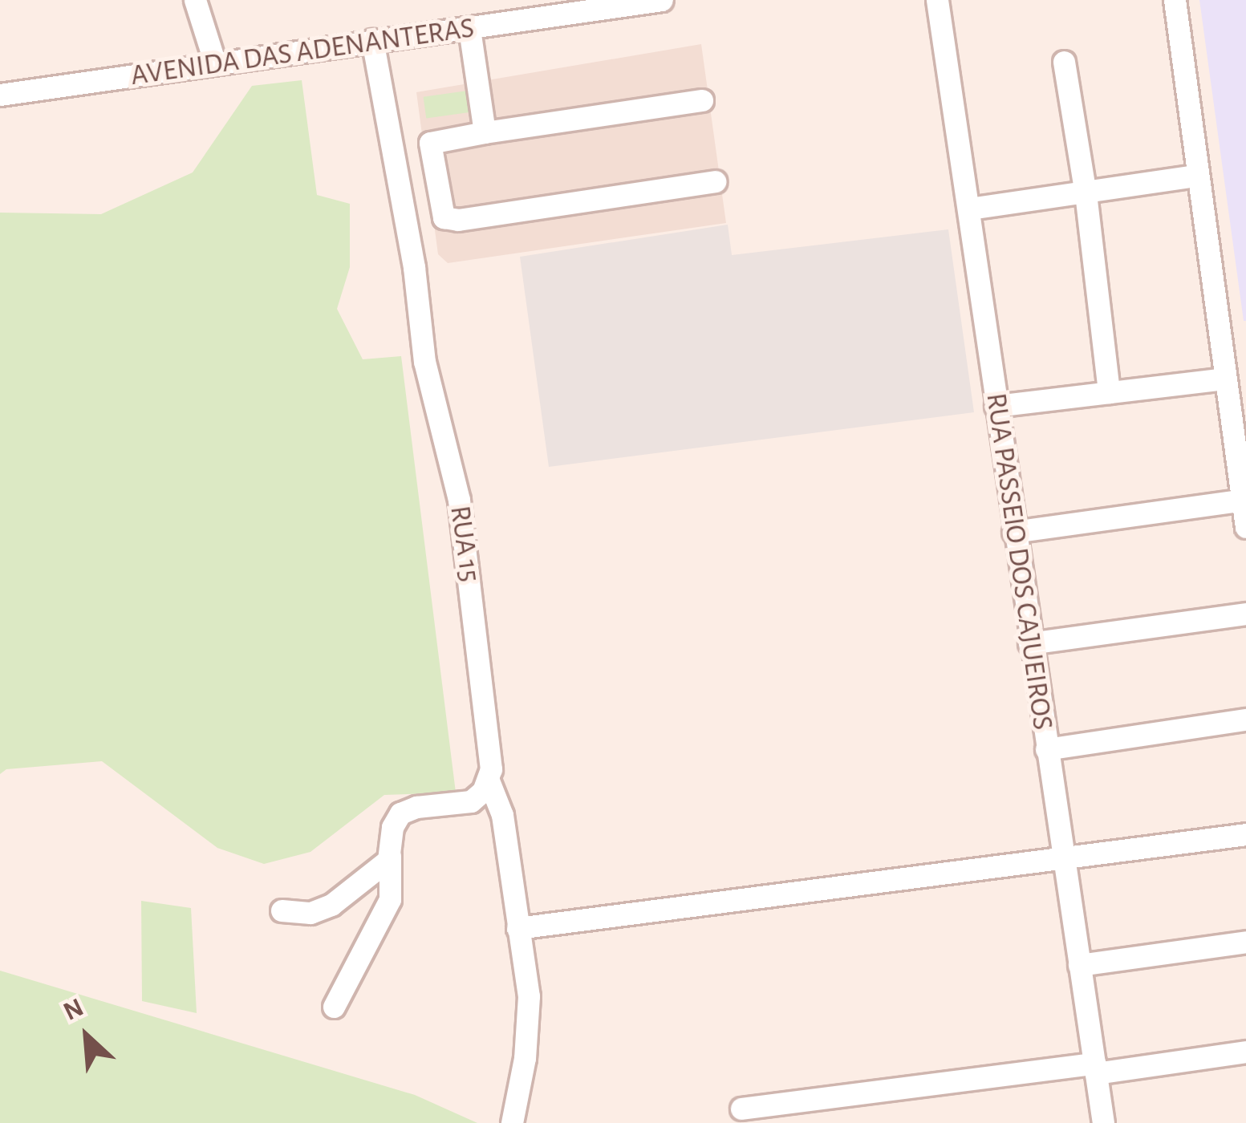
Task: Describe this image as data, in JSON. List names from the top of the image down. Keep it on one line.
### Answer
{"streets":{"street":["AVENIDA DAS ADENANTERAS","RUA 15","RUA PASSEIO DOS CAJUEIROS"]},"crossings":[["AVENIDA DAS ADENANTERAS","RUA 15"]],"north":"top left"}
